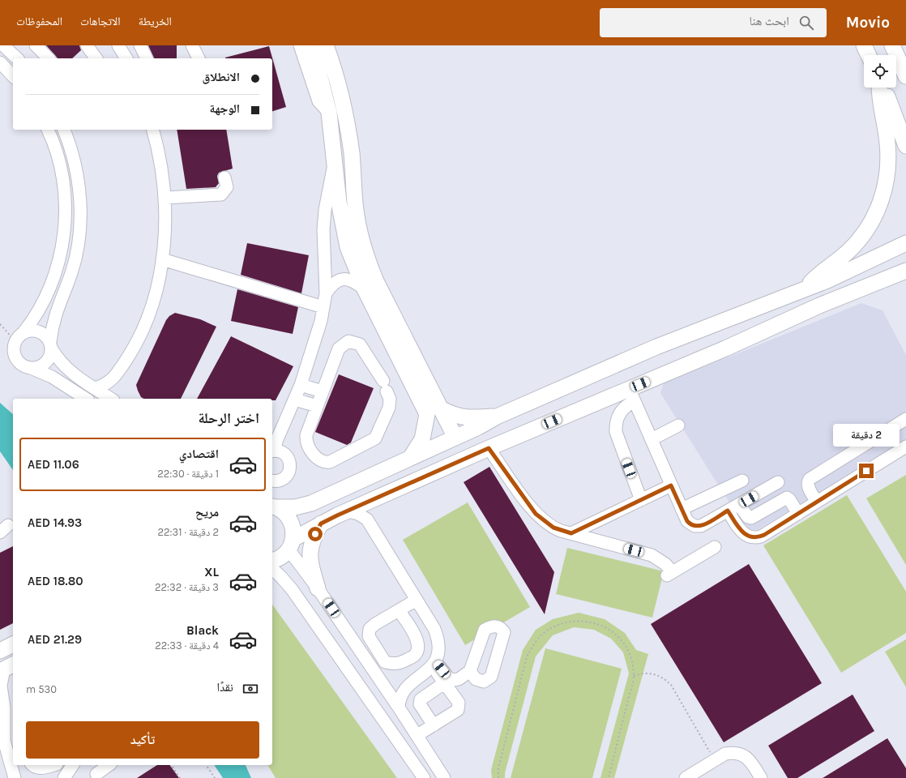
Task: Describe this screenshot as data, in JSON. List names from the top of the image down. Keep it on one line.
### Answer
{"page":{"header":"Movio","search":"ابحث هنا","nav":["الخريطة","الاتجاهات","المحفوظات"],"banner":["الانطلاق","الوجهة"],"heading":"اختر الرحلة","bubble":"2 دقيقة","list":[{"name":"اقتصادي","note":"1 دقيقة · 22:30","value":"AED 11.06"},{"name":"مريح","note":"2 دقيقة · 22:31","value":"AED 14.93"},{"name":"XL","note":"3 دقيقة · 22:32","value":"AED 18.80"},{"name":"Black","note":"4 دقيقة · 22:33","value":"AED 21.29"}],"pay":["نقدًا","530 m"],"buttons":"تأكيد"}}
